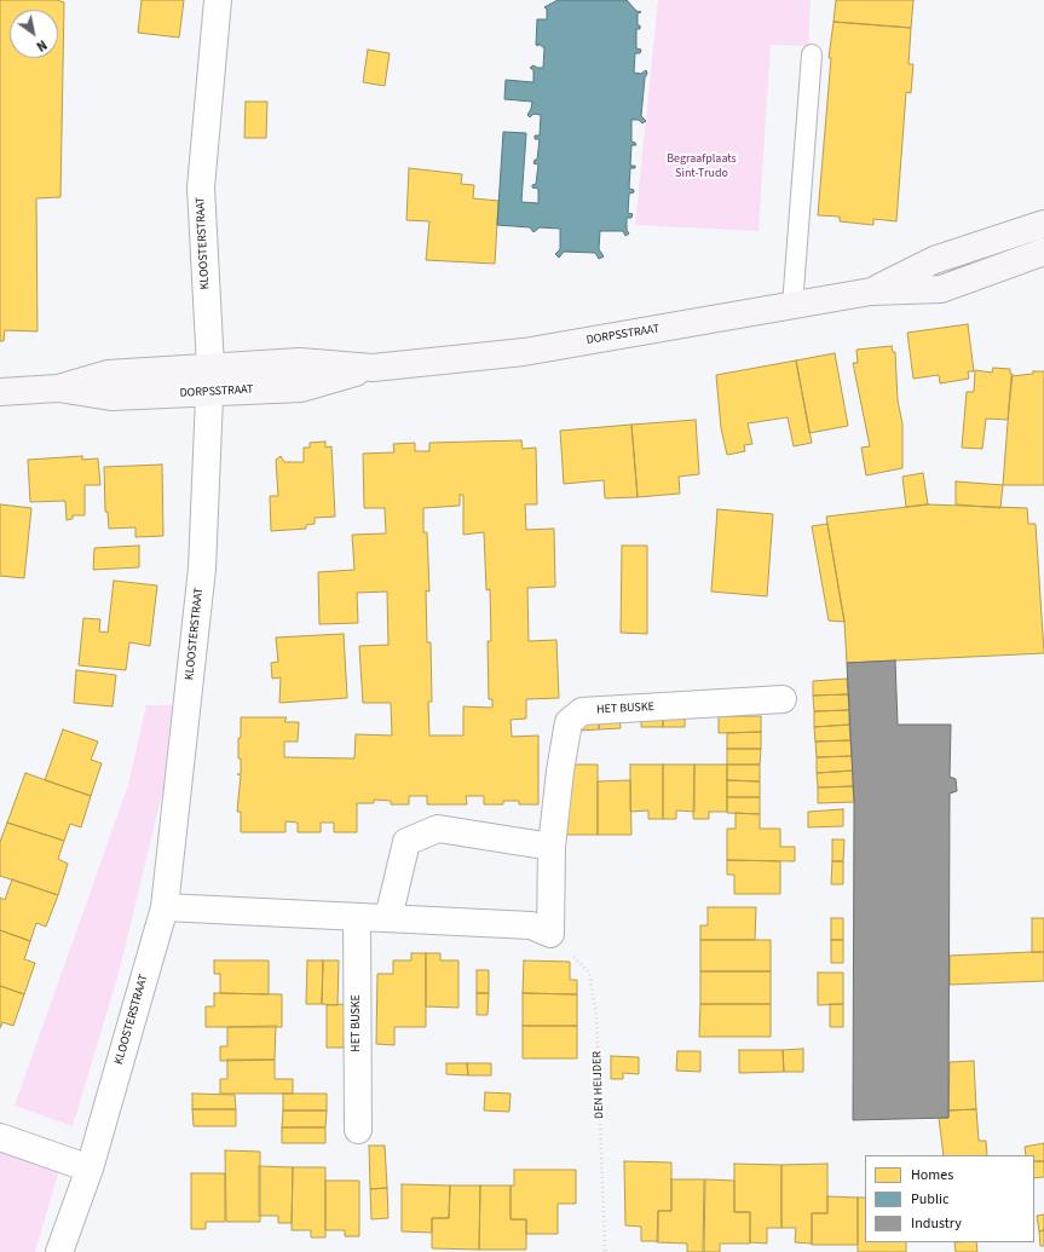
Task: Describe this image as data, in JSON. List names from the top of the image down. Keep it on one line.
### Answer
{"streets":{"street":["KLOOSTERSTRAAT","DORPSSTRAAT","HET BUSKE"],"path":["DEN HEIJDER"]},"crossings":[["KLOOSTERSTRAAT","DORPSSTRAAT"],["HET BUSKE","DEN HEIJDER"]],"parks":["Begraafplaats Sint-Trudo"],"legend":["Homes","Public","Industry"],"north":"bottom right"}
